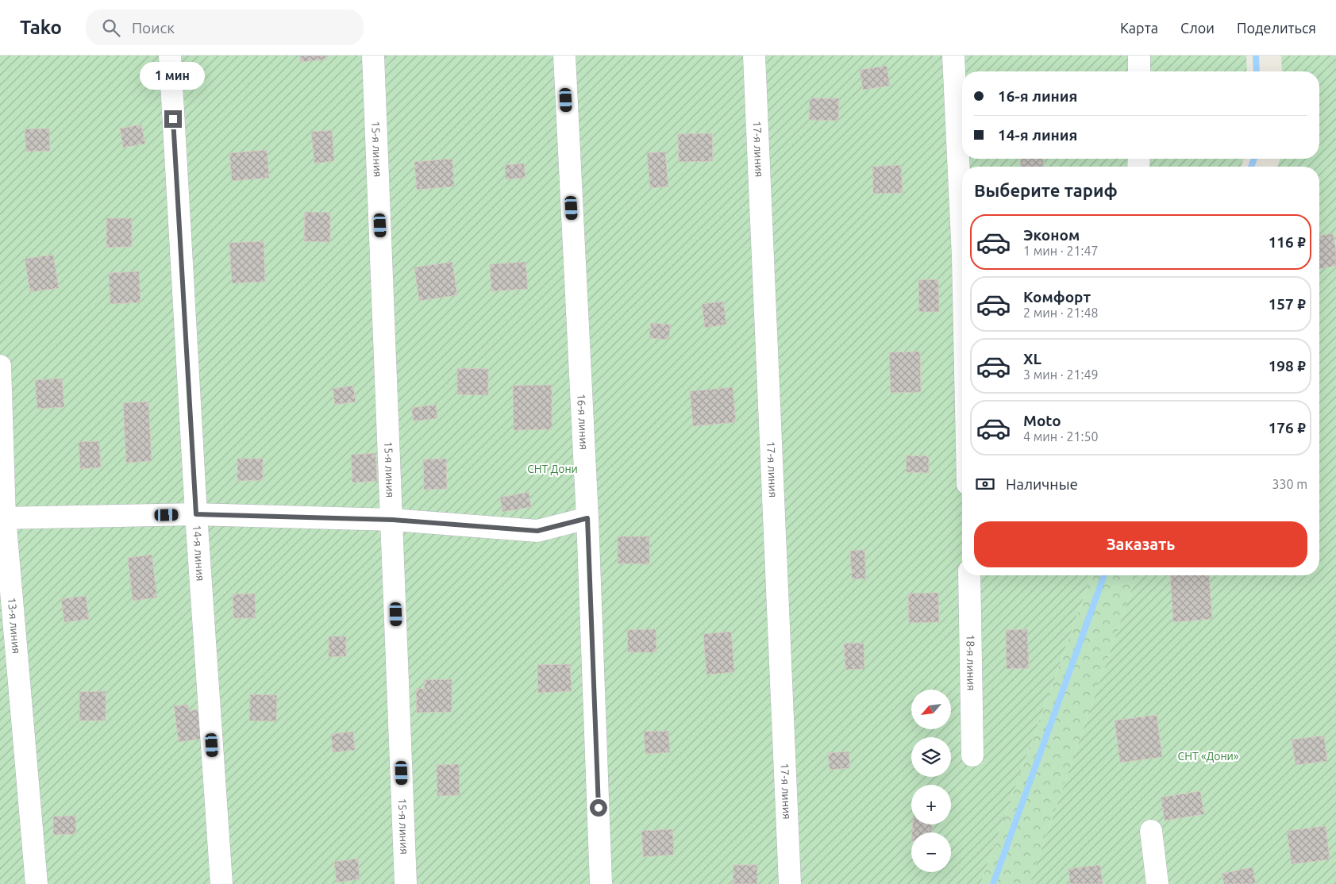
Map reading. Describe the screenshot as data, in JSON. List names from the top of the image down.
{
  "streets": {
    "lane": [
      "15-я линия",
      "17-я линия",
      "16-я линия",
      "14-я линия",
      "13-я линия",
      "18-я линия"
    ]
  },
  "parks": ["СНТ Дони", "СНТ «Дони»"],
  "north": "bottom left",
  "page": {
    "header": "Tako",
    "search": "Поиск",
    "nav": ["Карта", "Слои", "Поделиться"],
    "bubble": "1 мин",
    "banner": ["16-я линия", "14-я линия"],
    "heading": "Выберите тариф",
    "list": [
      {
        "name": "Эконом",
        "note": "1 мин · 21:47",
        "value": "116 ₽"
      },
      {
        "name": "Комфорт",
        "note": "2 мин · 21:48",
        "value": "157 ₽"
      },
      {
        "name": "XL",
        "note": "3 мин · 21:49",
        "value": "198 ₽"
      },
      {
        "name": "Moto",
        "note": "4 мин · 21:50",
        "value": "176 ₽"
      }
    ],
    "pay": ["Наличные", "330 m"],
    "buttons": "Заказать",
    "map_buttons": ["+", "−"]
  }
}
